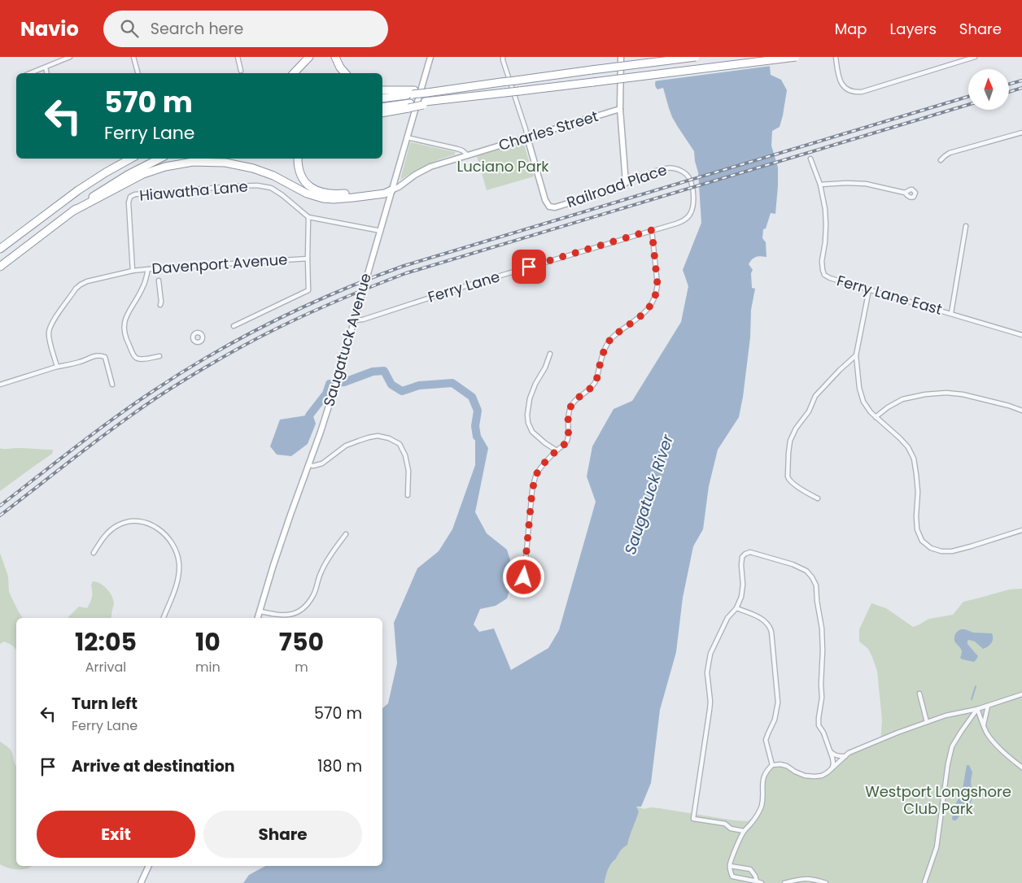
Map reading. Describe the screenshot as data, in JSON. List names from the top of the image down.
{
  "streets": {
    "main road": ["Charles Street", "Railroad Place", "Saugatuck Avenue"],
    "street": [
      "Hiawatha Lane",
      "Davenport Avenue",
      "Ferry Lane",
      "Ferry Lane East"
    ]
  },
  "crossings": [
    ["Charles Street", "Railroad Place"],
    ["Charles Street", "Saugatuck Avenue"],
    ["Railroad Place", "Ferry Lane"],
    ["Hiawatha Lane", "Davenport Avenue"],
    ["Ferry Lane", "Saugatuck Avenue"]
  ],
  "water": ["Saugatuck River"],
  "parks": ["Luciano Park", "Westport Longshore Club Park"],
  "north": "top",
  "page": {
    "header": "Navio",
    "search": "Search here",
    "nav": ["Map", "Layers", "Share"],
    "turn": ["570 m", "Ferry Lane"],
    "eta": [
      "12:05",
      "Arrival",
      "10",
      "min",
      "750",
      "m"
    ],
    "list": [
      {
        "name": "Turn left",
        "note": "Ferry Lane",
        "value": "570 m"
      },
      {
        "name": "Arrive at destination",
        "value": "180 m"
      }
    ],
    "buttons": ["Exit", "Share"]
  }
}
